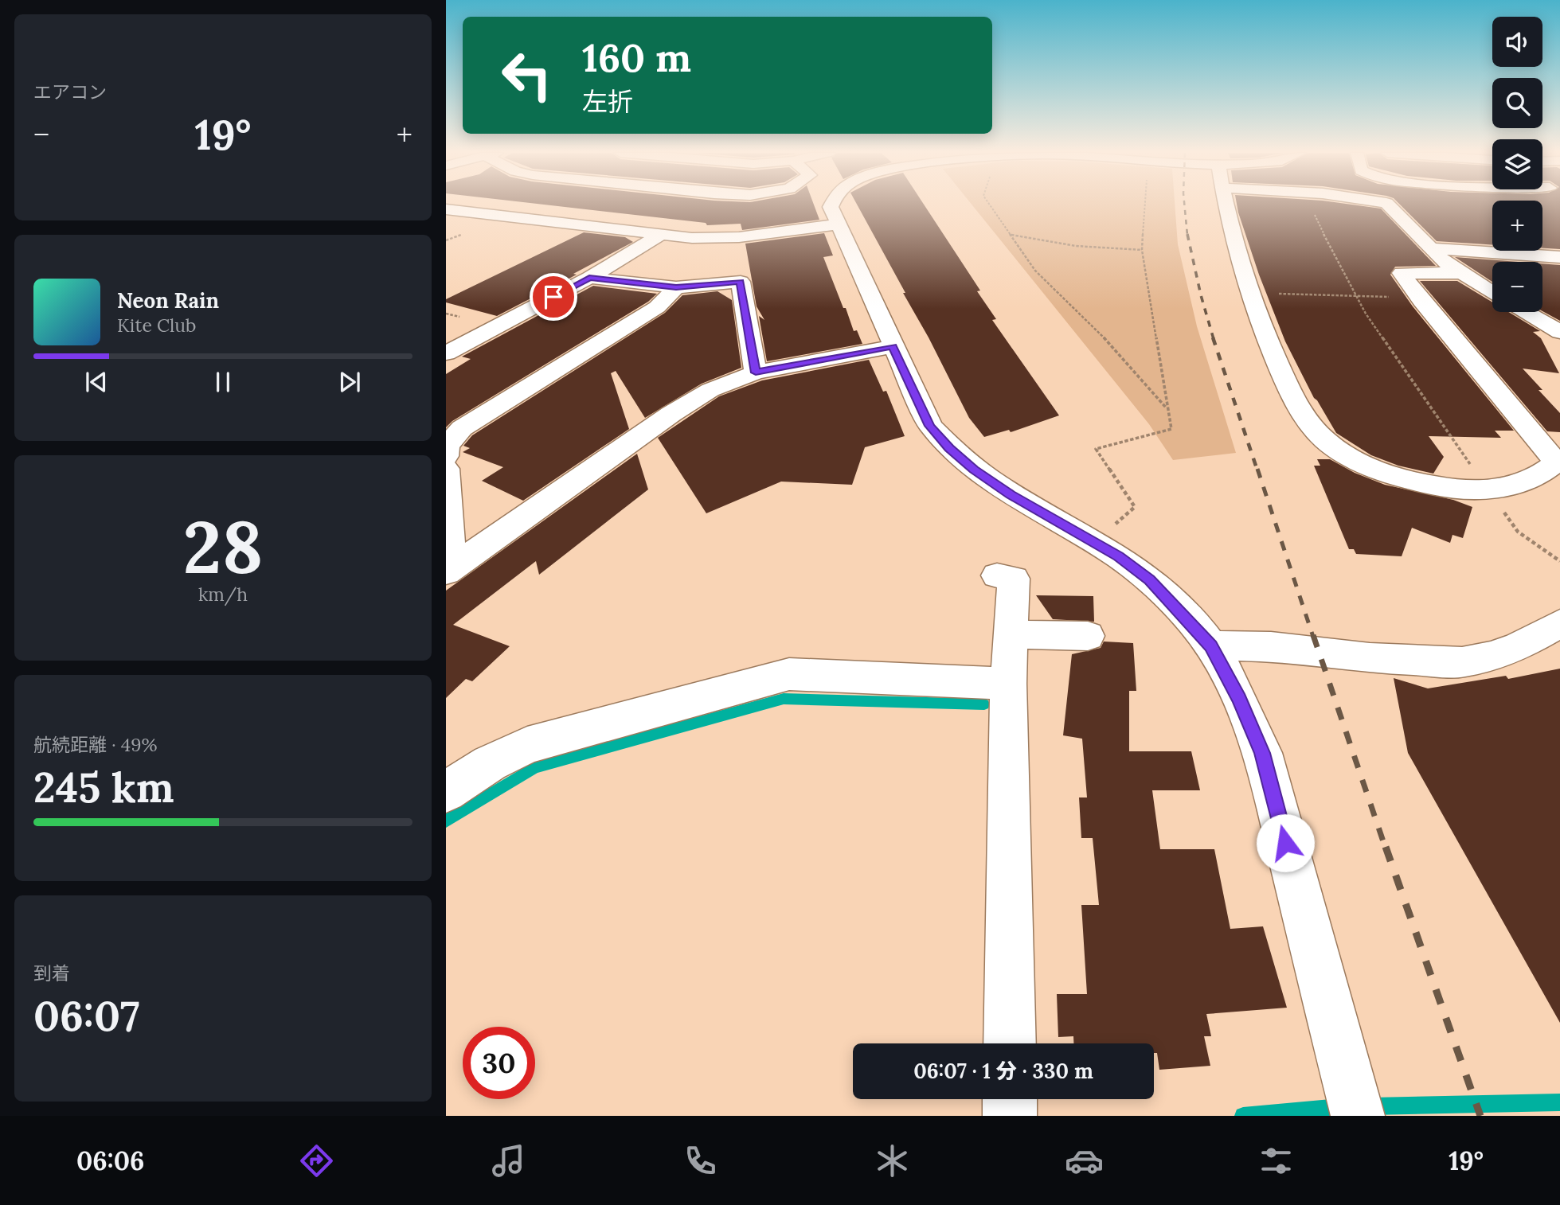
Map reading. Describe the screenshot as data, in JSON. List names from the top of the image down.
{
  "page": {
    "tile": [
      "エアコン",
      ["28", "km/h"],
      ["航続距離 · 49%", "245 km"],
      ["到着", "06:07"]
    ],
    "map_buttons": ["+", "−"],
    "turn": ["160 m", "左折"],
    "heat": ["−", "19°", "+"],
    "song": ["Neon Rain", "Kite Club"],
    "limit": "30",
    "trip": "06:07 · 1 分 · 330 m",
    "tabs": ["06:06", "19°"]
  }
}
